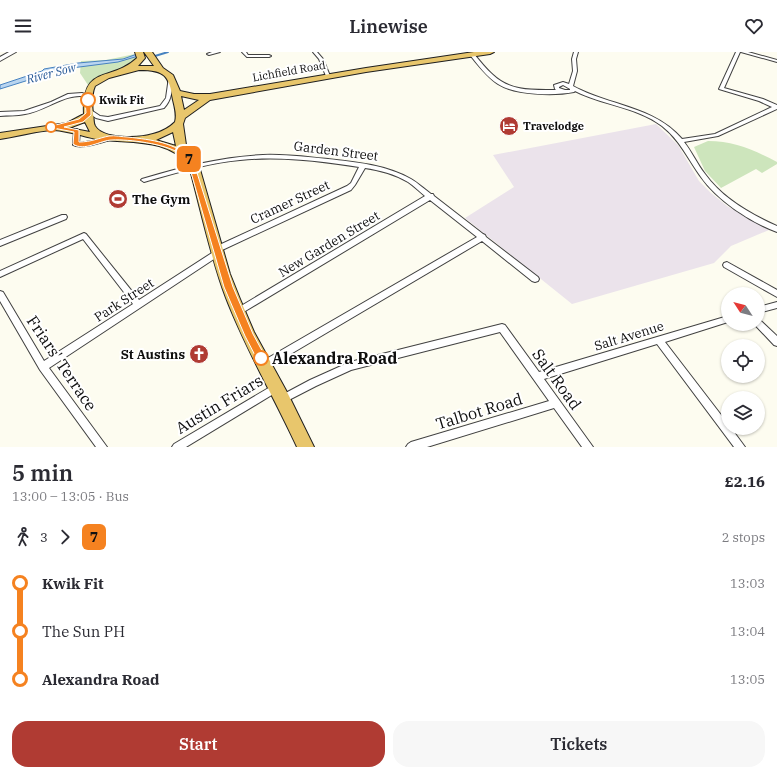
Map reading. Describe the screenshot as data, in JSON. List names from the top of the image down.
{
  "streets": {
    "highway": ["Lichfield Road"],
    "street": [
      "Garden Street",
      "Cramer Street",
      "New Garden Street",
      "Park Street",
      "Salt Avenue",
      "Friars' Terrace",
      "Salt Road",
      "Austin Friars",
      "Talbot Road"
    ]
  },
  "crossings": [
    ["Garden Street", "Cramer Street"],
    ["Garden Street", "New Garden Street"],
    ["Cramer Street", "Park Street"],
    ["Park Street", "Friars' Terrace"],
    ["Salt Avenue", "Salt Road"],
    ["Salt Road", "Austin Friars"],
    ["Salt Road", "Talbot Road"]
  ],
  "water": ["River Sow"],
  "places": {
    "other": ["Kwik Fit", "Alexandra Road"],
    "hotel": ["Travelodge"],
    "sports": ["The Gym"],
    "church": ["St Austins"]
  },
  "lines": ["bus line 7"],
  "north": "top left",
  "page": {
    "header": "Linewise",
    "on_map": "7",
    "heading": ["5 min", "13:00 – 13:05 · Bus", "£2.16"],
    "legs": ["3", "7", "2 stops"],
    "list": [
      {
        "name": "Kwik Fit",
        "value": "13:03"
      },
      {
        "name": "The Sun PH",
        "value": "13:04"
      },
      {
        "name": "Alexandra Road",
        "value": "13:05"
      }
    ],
    "buttons": ["Start", "Tickets"]
  }
}
